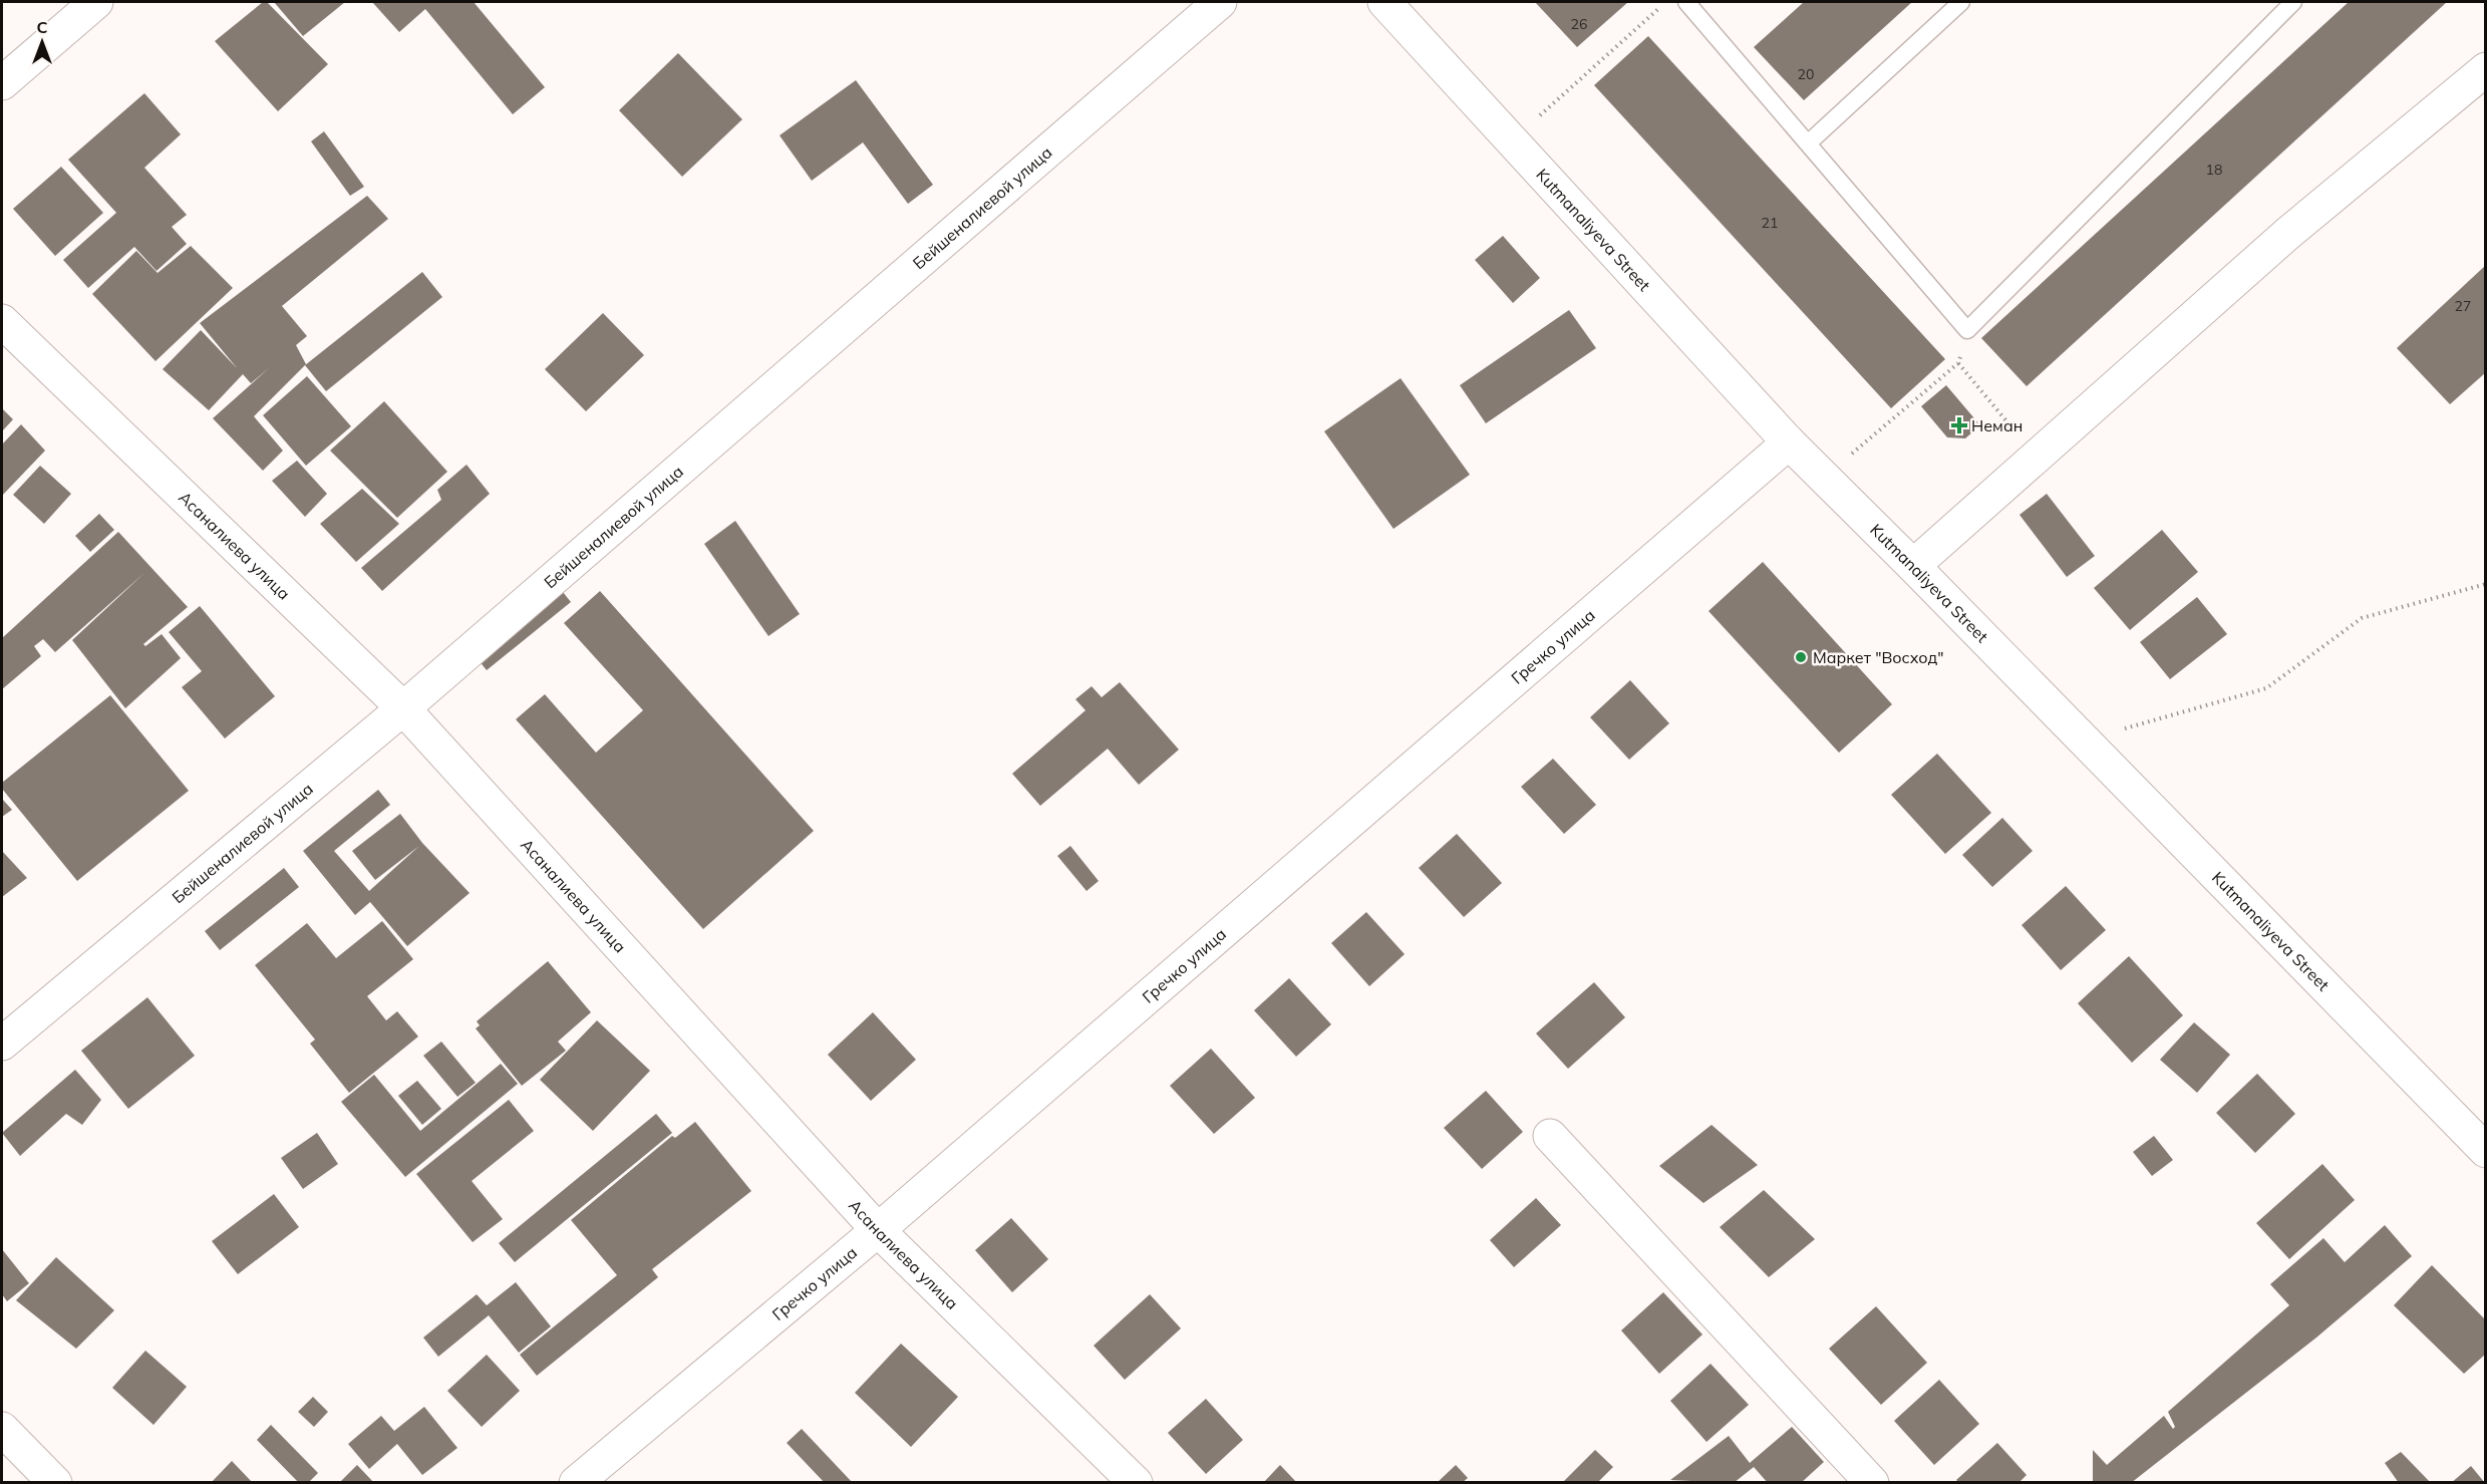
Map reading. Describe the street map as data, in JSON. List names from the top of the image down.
{
  "streets": {
    "street": [
      "Бейшеналиевой улица",
      "Kutmanaliyeva Street",
      "Асаналиева улица",
      "Гречко улица"
    ]
  },
  "crossings": [
    ["Бейшеналиевой улица", "Асаналиева улица"],
    ["Kutmanaliyeva Street", "Гречко улица"],
    ["Асаналиева улица", "Гречко улица"]
  ],
  "places": {
    "health": ["Неман"],
    "other": ["Маркет \"Восход\""]
  },
  "house_numbers": [
    "26",
    "20",
    "18",
    "21",
    "27"
  ],
  "north": "top"
}
